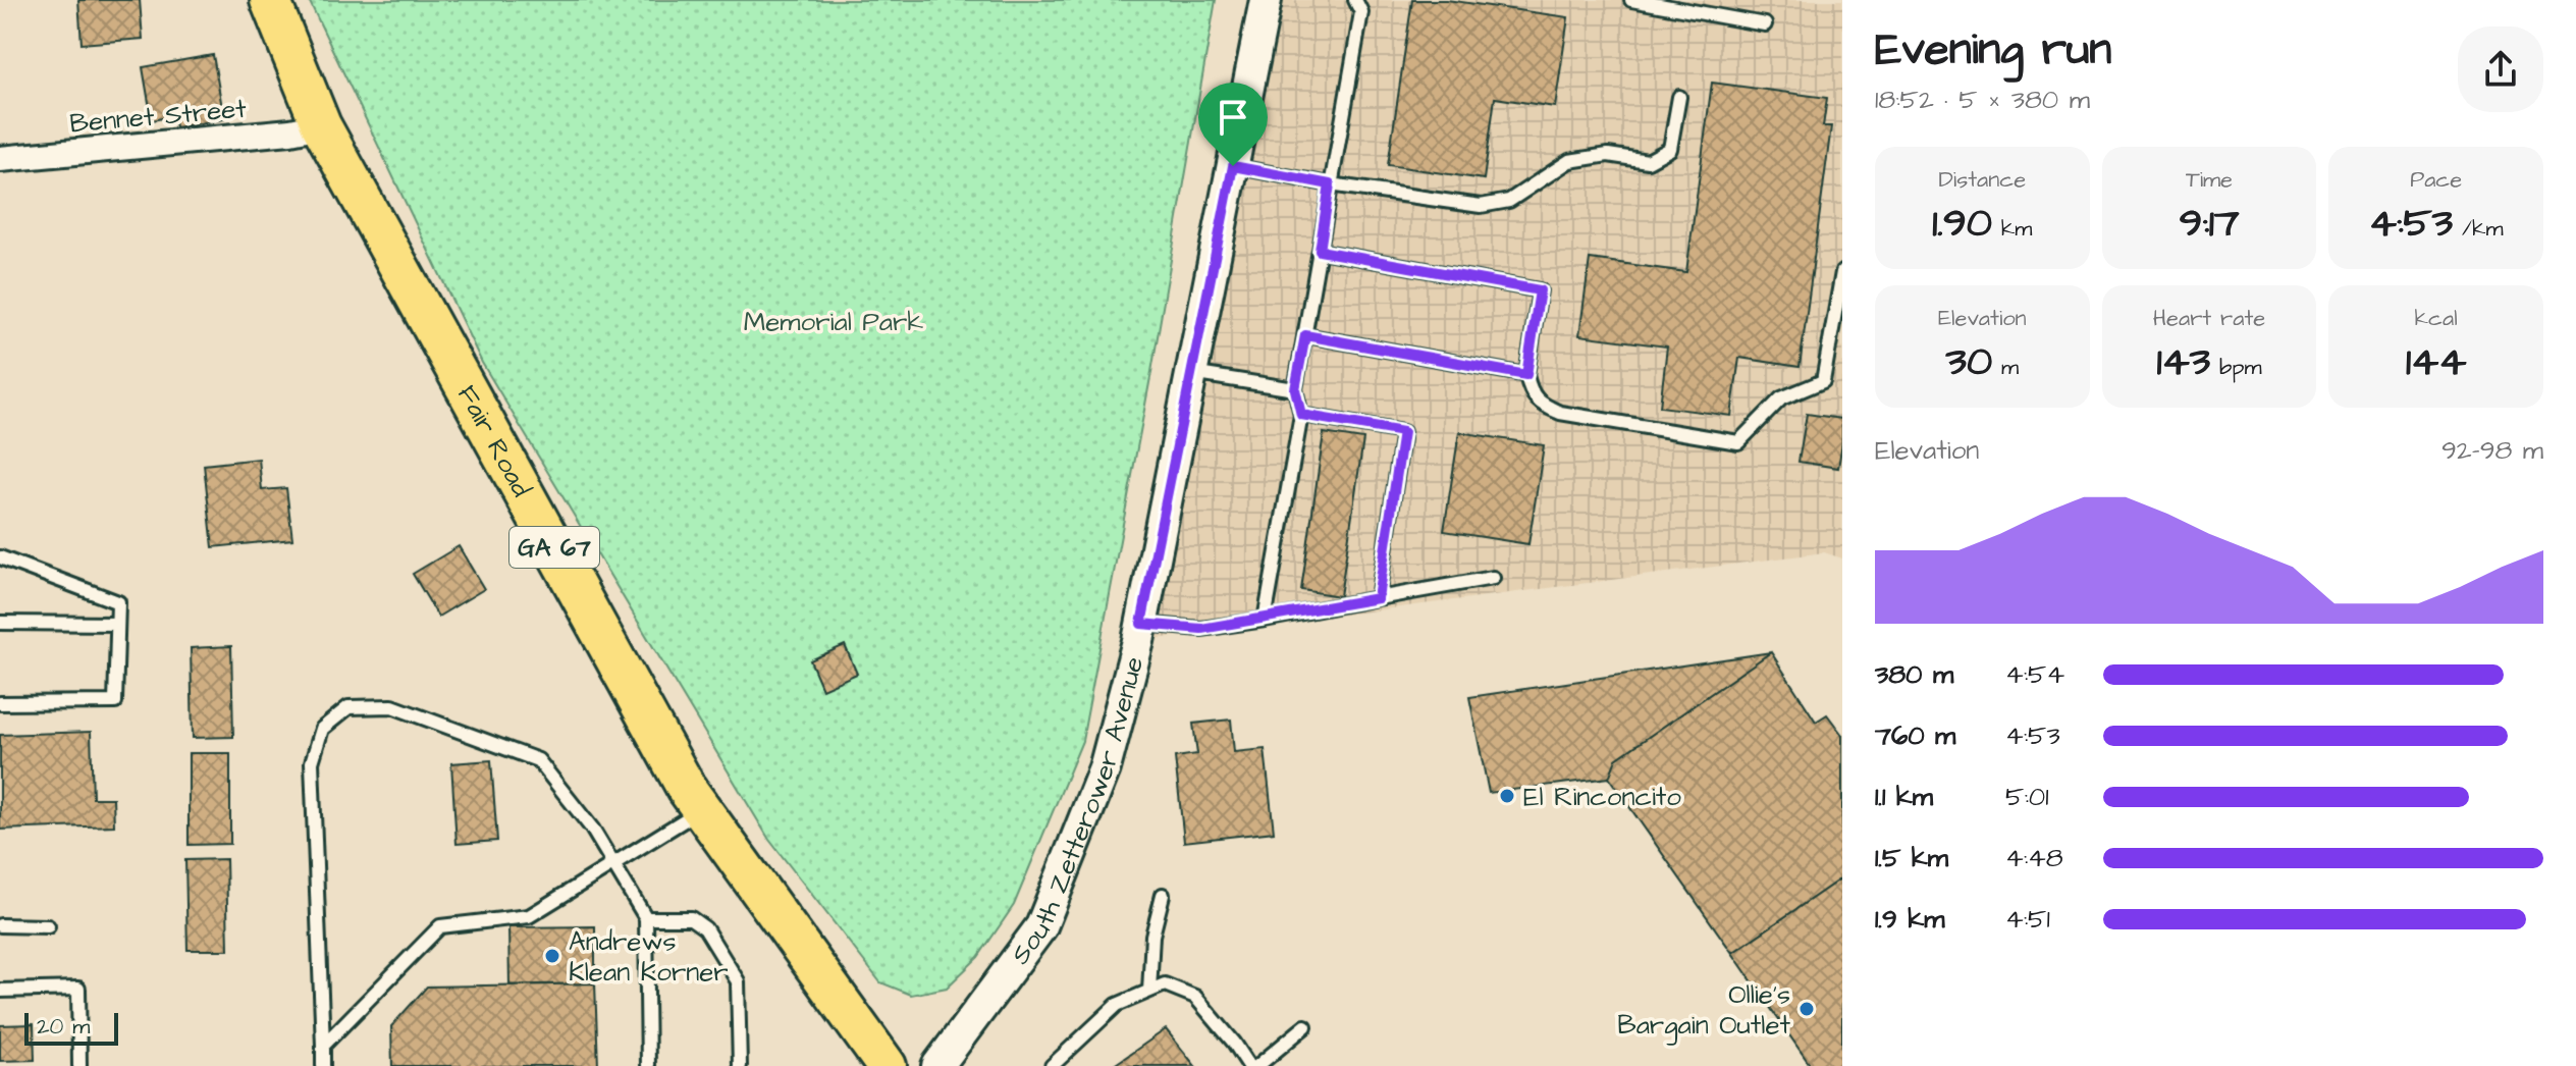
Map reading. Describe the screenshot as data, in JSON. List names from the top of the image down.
{
  "streets": {
    "main road": ["Fair Road", "GA 67"],
    "street": ["Bennet Street", "South Zetterower Avenue"]
  },
  "crossings": [
    ["Bennet Street", "Fair Road"]
  ],
  "parks": ["Memorial Park"],
  "places": ["El Rinconcito", "Andrews Klean Korner", "Ollie's Bargain Outlet"],
  "scale_bar": "20 m",
  "page": {
    "heading": ["Evening run", "18:52 · 5 × 380 m"],
    "stats": [
      ["Distance", "1.90 km"],
      ["Time", "9:17"],
      ["Pace", "4:53 /km"],
      ["Elevation", "30 m"],
      ["Heart rate", "143 bpm"],
      ["kcal", "144"]
    ],
    "chart": ["Elevation", "92–98 m"],
    "list": [
      {
        "name": "380 m",
        "note": "4:54"
      },
      {
        "name": "760 m",
        "note": "4:53"
      },
      {
        "name": "1.1 km",
        "note": "5:01"
      },
      {
        "name": "1.5 km",
        "note": "4:48"
      },
      {
        "name": "1.9 km",
        "note": "4:51"
      }
    ],
    "scale": "20 m"
  }
}
